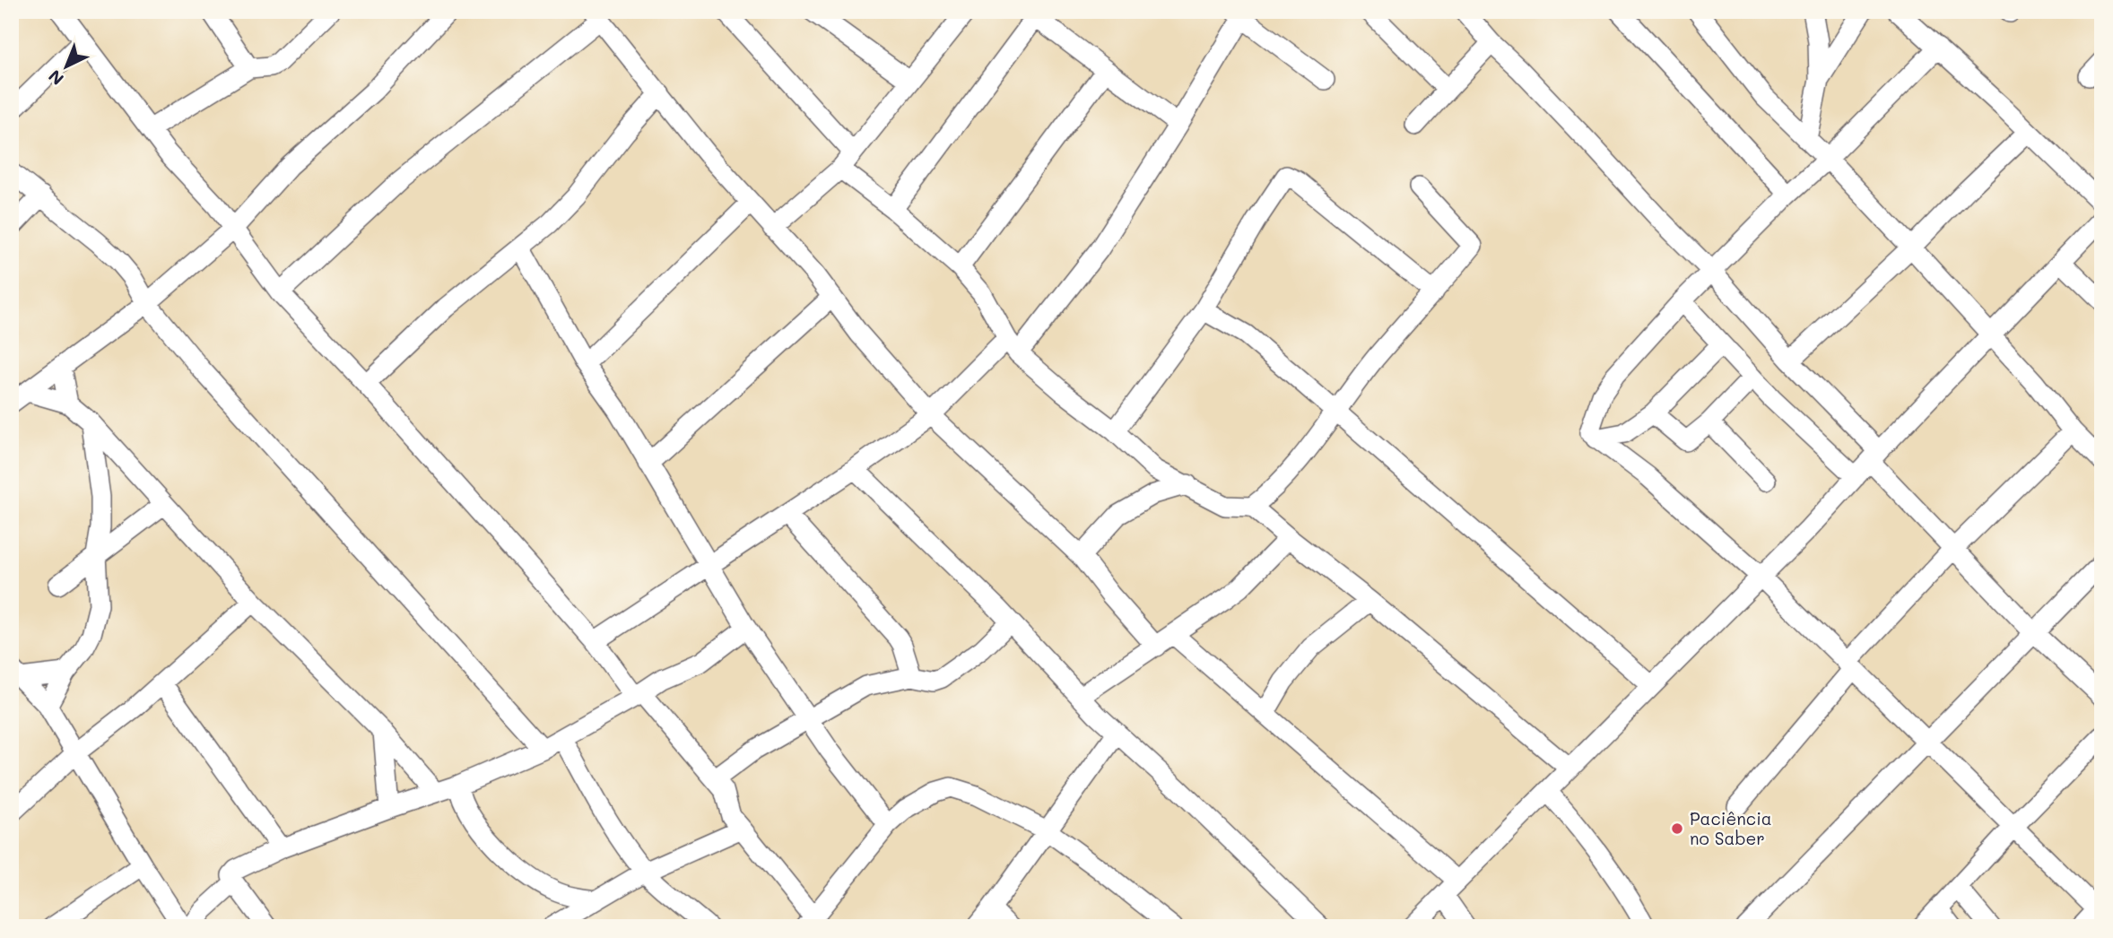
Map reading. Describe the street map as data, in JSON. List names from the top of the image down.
{
  "places": ["Paciência no Saber"],
  "north": "bottom left"
}
